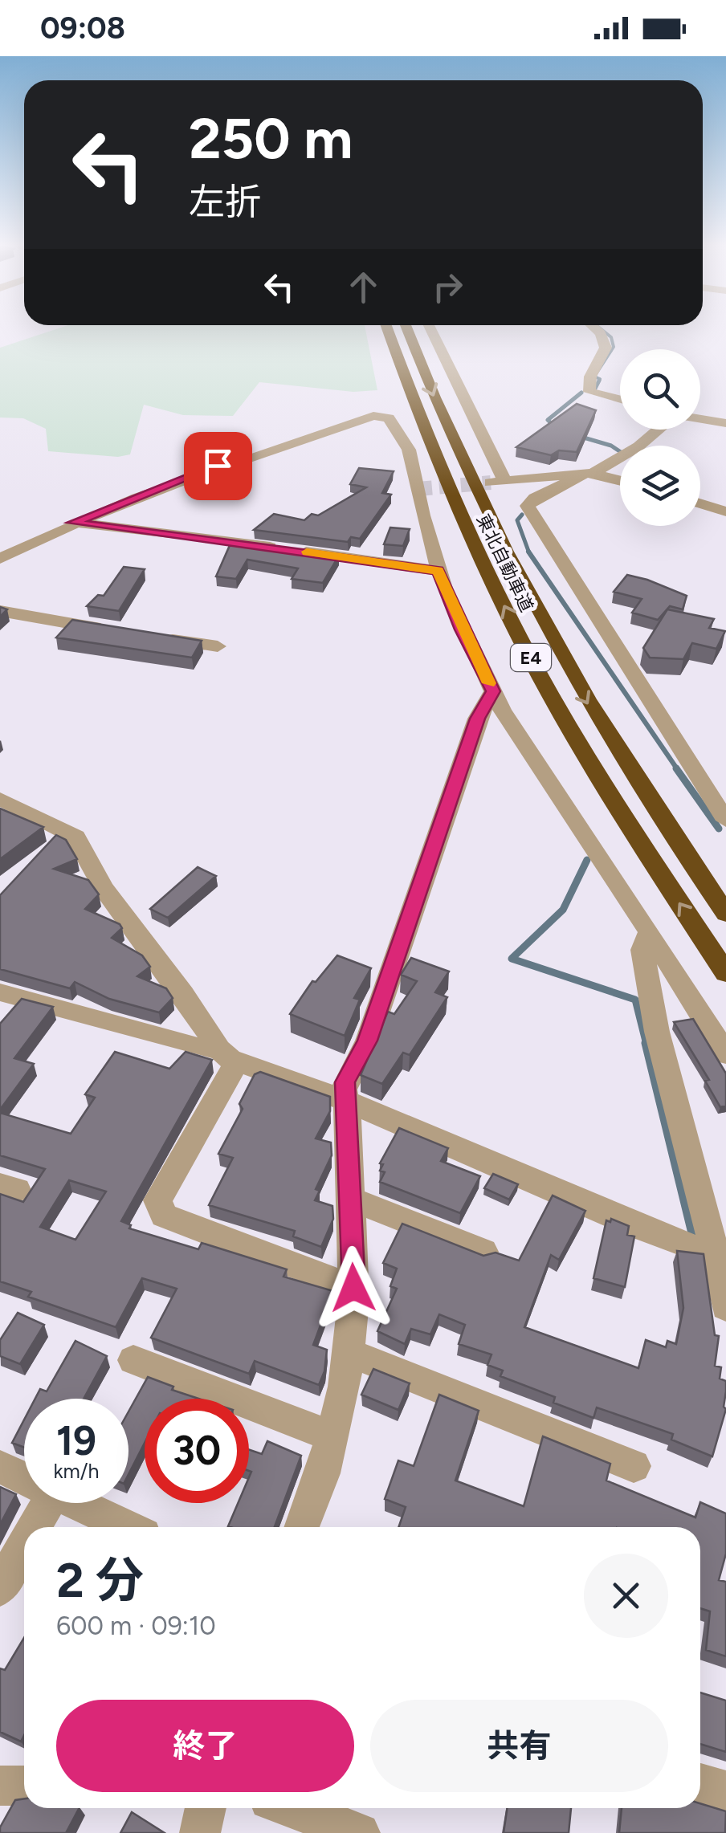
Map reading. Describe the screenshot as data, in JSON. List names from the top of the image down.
{
  "streets": {
    "highway": ["東北自動車道", "E4"]
  },
  "page": {
    "status": "09:08",
    "turn": ["250 m", "左折"],
    "speed": "19 km/h",
    "limit": "30",
    "heading": ["2 分", "600 m · 09:10"],
    "buttons": ["終了", "共有"]
  }
}
